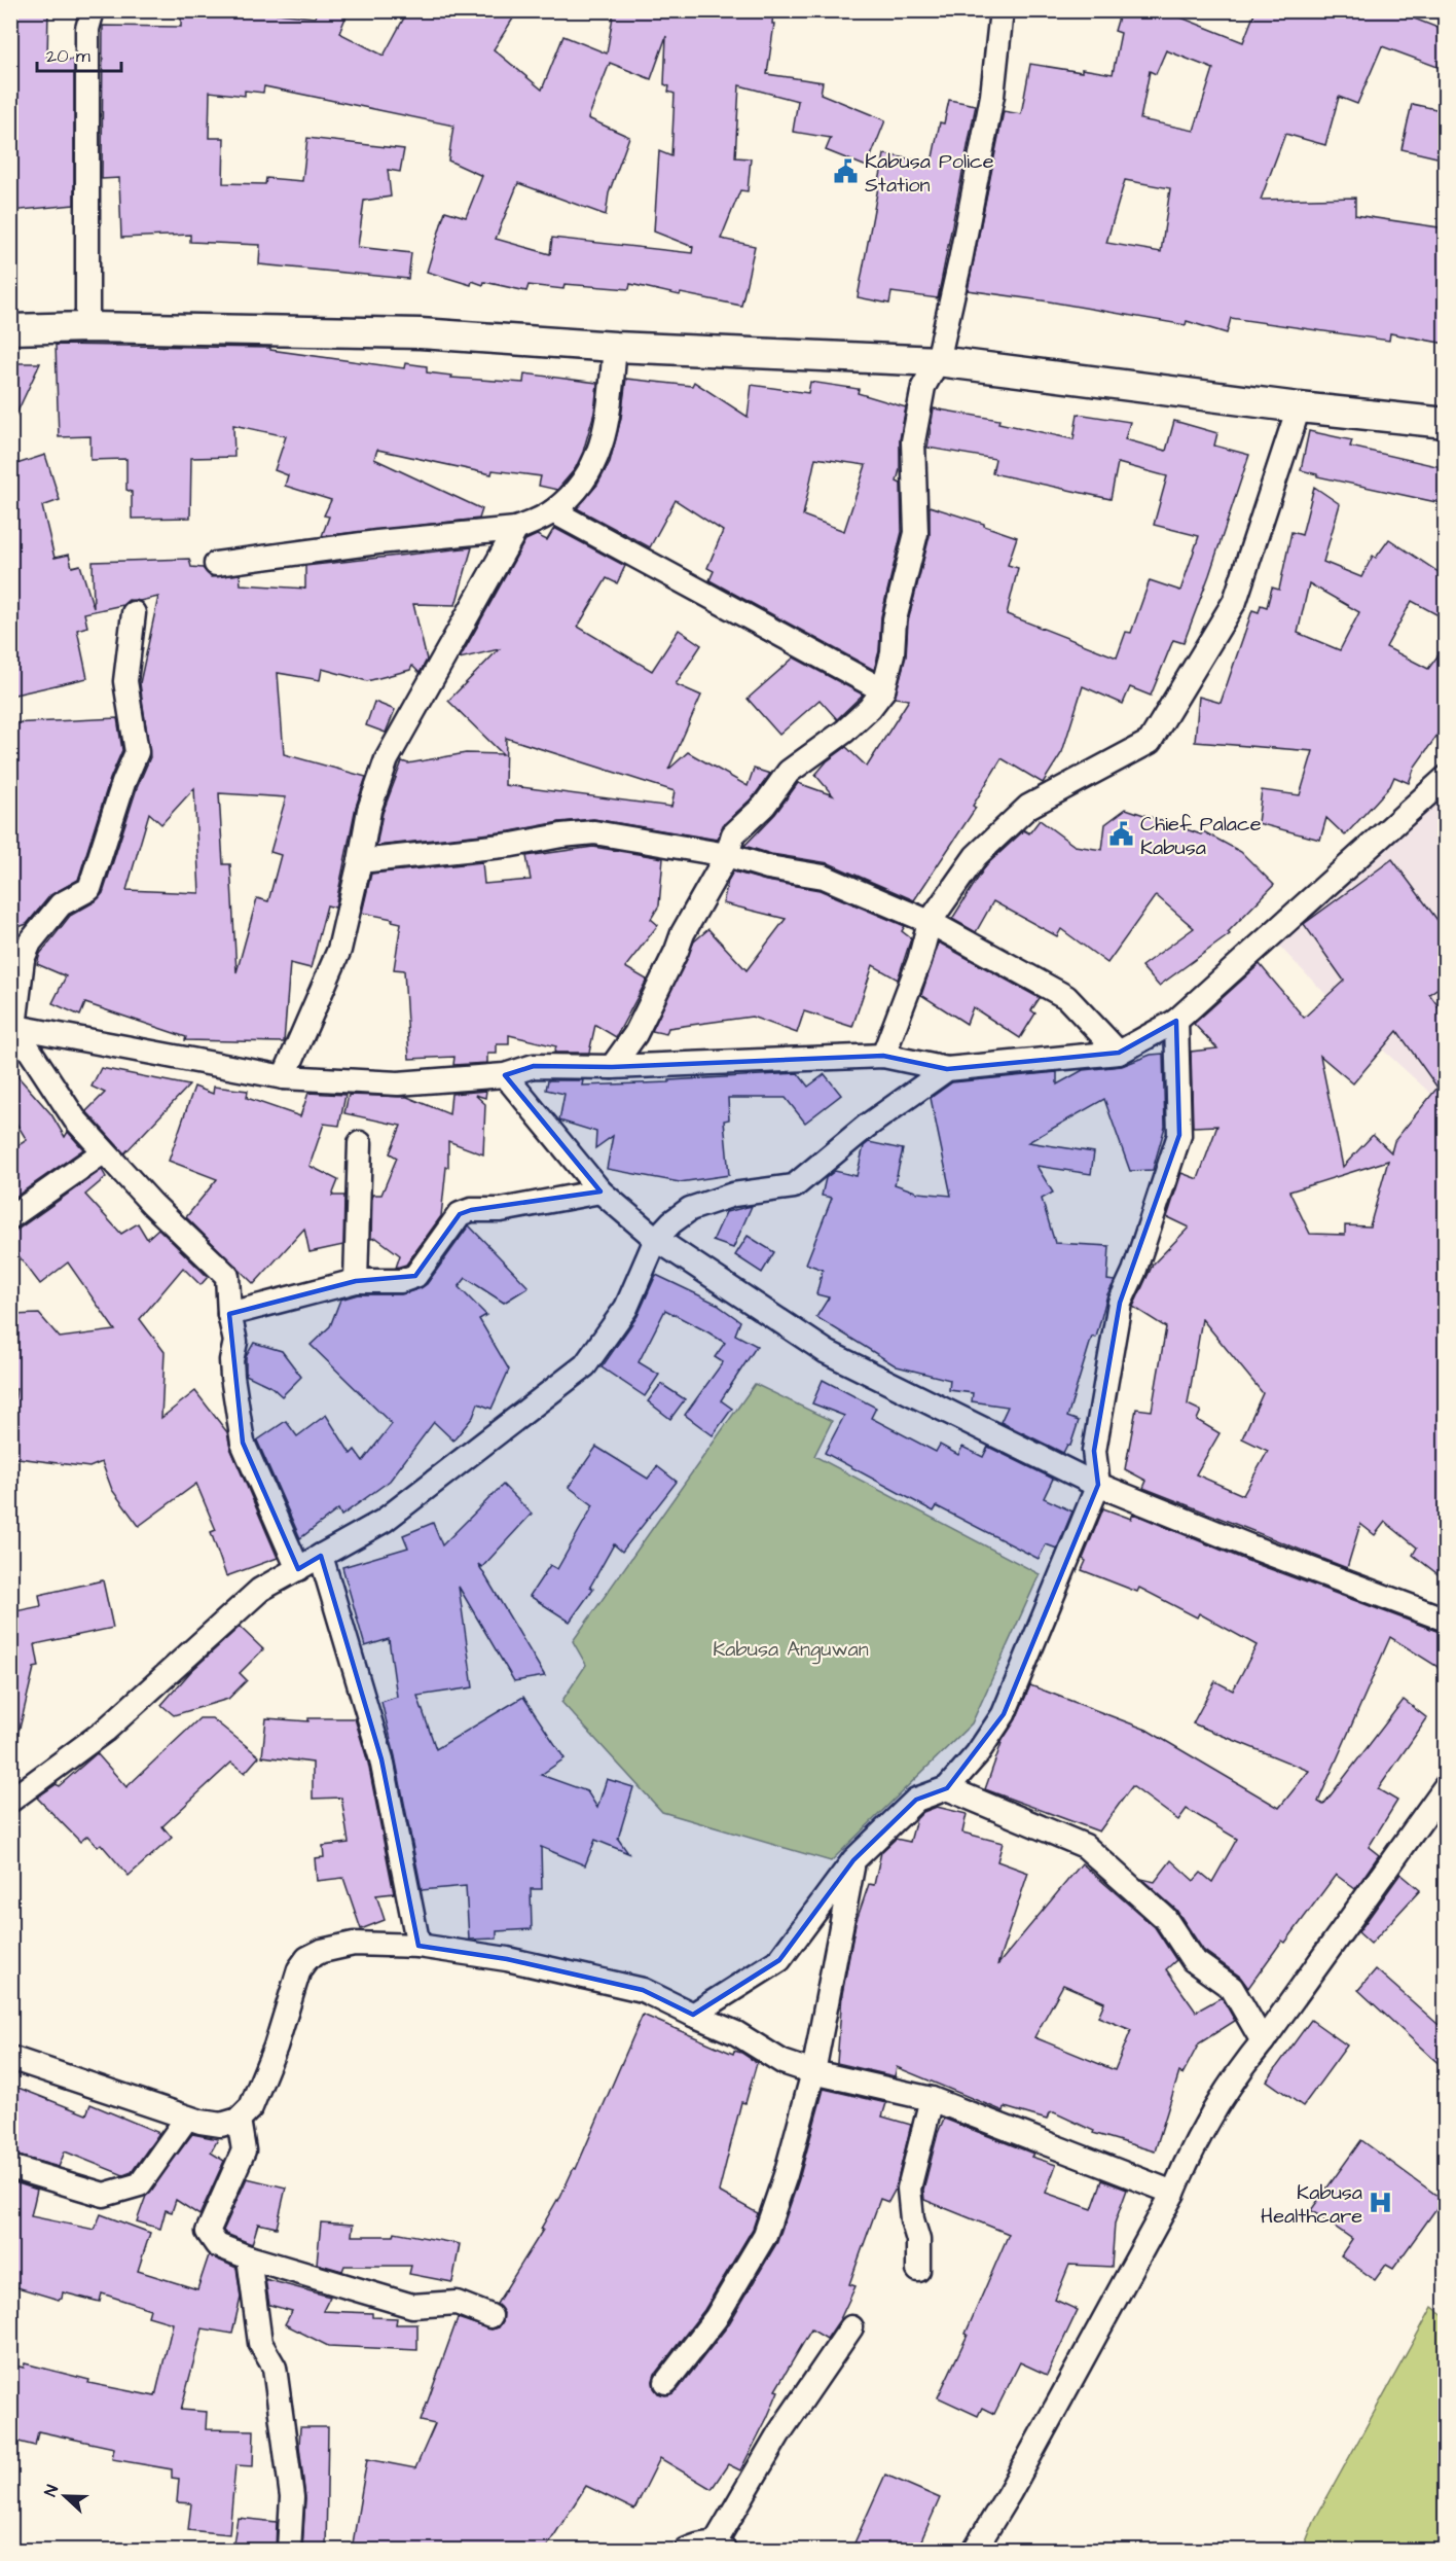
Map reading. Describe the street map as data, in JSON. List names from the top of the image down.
{
  "parks": ["Kabusa Anguwan"],
  "places": {
    "public building": ["Kabusa Police Station", "Chief Palace Kabusa"],
    "hospital": ["Kabusa Healthcare"]
  },
  "scale_bar": "20 m",
  "north": "left"
}
